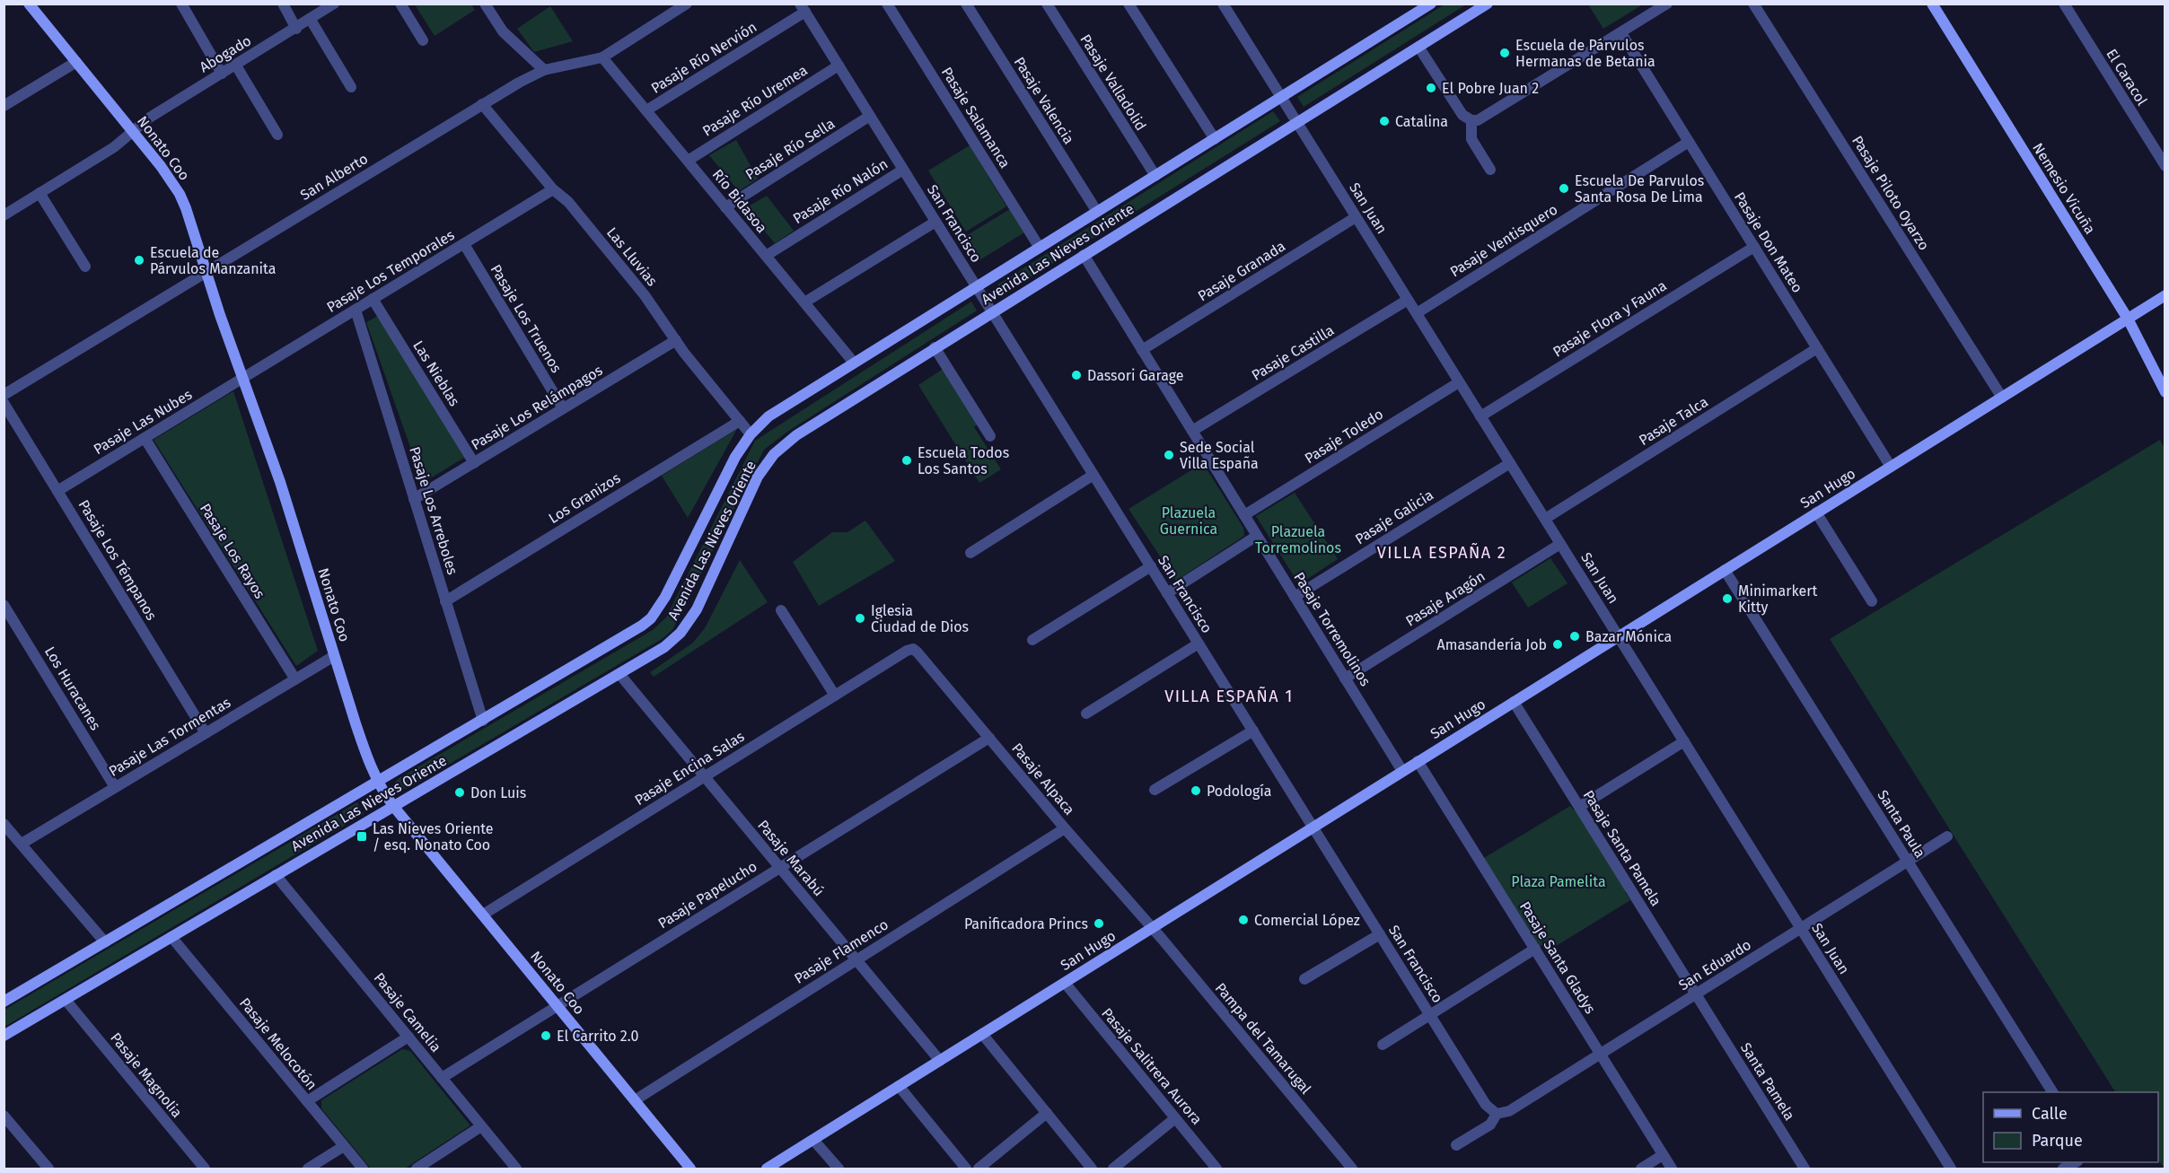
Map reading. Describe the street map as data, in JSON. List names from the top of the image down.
{
  "streets": {
    "street": [
      "Abogado",
      "Pasaje Río Nervión",
      "El Caracol",
      "Pasaje Valladolid",
      "Pasaje Río Uremea",
      "Pasaje Valencia",
      "Pasaje Salamanca",
      "Nonato Coo",
      "Pasaje Río Sella",
      "San Alberto",
      "Nemesio Vicuña",
      "Pasaje Río Nalón",
      "Pasaje Piloto Oyarzo",
      "Río Bidasoa",
      "San Juan",
      "San Francisco",
      "Pasaje Ventisquero",
      "Pasaje Don Mateo",
      "Avenida Las Nieves Oriente",
      "Las Lluvias",
      "Pasaje Los Temporales",
      "Pasaje Granada",
      "Pasaje Los Truenos",
      "Pasaje Flora y Fauna",
      "Pasaje Castilla",
      "Las Nieblas",
      "Pasaje Los Relámpagos",
      "Pasaje Talca",
      "Pasaje Las Nubes",
      "Pasaje Toledo",
      "San Hugo",
      "Los Granizos",
      "Pasaje Los Arreboles",
      "Pasaje Galicia",
      "Pasaje Los Rayos",
      "Pasaje Los Témpanos",
      "Pasaje Aragón",
      "Pasaje Torremolinos",
      "Los Huracanes",
      "Pasaje Las Tormentas",
      "Pasaje Encina Salas",
      "Pasaje Alpaca",
      "Santa Paula",
      "Pasaje Santa Pamela",
      "Pasaje Marabú",
      "Pasaje Papelucho",
      "Pasaje Flamenco",
      "Pasaje Santa Gladys",
      "San Eduardo",
      "Pasaje Camelia",
      "Pampa del Tamarugal",
      "Pasaje Melocotón",
      "Pasaje Salitrera Aurora",
      "Pasaje Magnolia",
      "Santa Pamela"
    ]
  },
  "crossings": [
    ["Abogado", "Nonato Coo"],
    ["Pasaje Río Nervión", "Río Bidasoa"],
    ["Pasaje Río Nervión", "San Francisco"],
    ["Pasaje Valladolid", "Avenida Las Nieves Oriente"],
    ["Pasaje Río Uremea", "Río Bidasoa"],
    ["Pasaje Río Uremea", "San Francisco"],
    ["Pasaje Valencia", "Avenida Las Nieves Oriente"],
    ["Pasaje Salamanca", "Avenida Las Nieves Oriente"],
    ["Nonato Coo", "San Alberto"],
    ["Nonato Coo", "Avenida Las Nieves Oriente"],
    ["Nonato Coo", "Pasaje Los Temporales"],
    ["Nonato Coo", "Pasaje Las Nubes"],
    ["Nonato Coo", "Pasaje Las Tormentas"],
    ["Nonato Coo", "Pasaje Encina Salas"],
    ["Nonato Coo", "Pasaje Papelucho"],
    ["Nonato Coo", "Pasaje Flamenco"],
    ["Pasaje Río Sella", "Río Bidasoa"],
    ["Pasaje Río Sella", "San Francisco"],
    ["San Alberto", "Río Bidasoa"],
    ["San Alberto", "Las Lluvias"],
    ["Nemesio Vicuña", "San Hugo"],
    ["Pasaje Río Nalón", "Río Bidasoa"],
    ["Pasaje Río Nalón", "San Francisco"],
    ["Pasaje Piloto Oyarzo", "San Hugo"],
    ["Río Bidasoa", "Avenida Las Nieves Oriente"],
    ["San Juan", "Pasaje Ventisquero"],
    ["San Juan", "Avenida Las Nieves Oriente"],
    ["San Juan", "Pasaje Granada"],
    ["San Juan", "Pasaje Flora y Fauna"],
    ["San Juan", "Pasaje Castilla"],
    ["San Juan", "Pasaje Talca"],
    ["San Juan", "Pasaje Toledo"],
    ["San Juan", "San Hugo"],
    ["San Juan", "Pasaje Galicia"],
    ["San Juan", "Pasaje Aragón"],
    ["San Juan", "San Eduardo"],
    ["San Francisco", "Avenida Las Nieves Oriente"],
    ["San Francisco", "San Hugo"],
    ["San Francisco", "San Eduardo"],
    ["Pasaje Ventisquero", "Pasaje Don Mateo"],
    ["Pasaje Don Mateo", "Pasaje Flora y Fauna"],
    ["Pasaje Don Mateo", "Pasaje Talca"],
    ["Pasaje Don Mateo", "San Hugo"],
    ["Avenida Las Nieves Oriente", "Las Lluvias"],
    ["Avenida Las Nieves Oriente", "Pasaje Los Arreboles"],
    ["Avenida Las Nieves Oriente", "Pasaje Torremolinos"],
    ["Avenida Las Nieves Oriente", "Pasaje Marabú"],
    ["Avenida Las Nieves Oriente", "Pasaje Camelia"],
    ["Avenida Las Nieves Oriente", "Pasaje Melocotón"],
    ["Avenida Las Nieves Oriente", "Pasaje Magnolia"],
    ["Las Lluvias", "Pasaje Los Temporales"],
    ["Las Lluvias", "Pasaje Los Relámpagos"],
    ["Las Lluvias", "Los Granizos"],
    ["Pasaje Los Temporales", "Pasaje Los Truenos"],
    ["Pasaje Los Temporales", "Las Nieblas"],
    ["Pasaje Los Temporales", "Pasaje Las Nubes"],
    ["Pasaje Los Temporales", "Pasaje Los Arreboles"],
    ["Pasaje Granada", "Pasaje Torremolinos"],
    ["Pasaje Los Truenos", "Pasaje Los Relámpagos"],
    ["Pasaje Castilla", "Pasaje Torremolinos"],
    ["Las Nieblas", "Pasaje Los Relámpagos"],
    ["Pasaje Los Relámpagos", "Pasaje Los Arreboles"],
    ["Pasaje Las Nubes", "Pasaje Los Rayos"],
    ["Pasaje Las Nubes", "Pasaje Los Témpanos"],
    ["Pasaje Toledo", "Pasaje Torremolinos"],
    ["San Hugo", "Pasaje Torremolinos"],
    ["San Hugo", "Pasaje Alpaca"],
    ["San Hugo", "Santa Paula"],
    ["San Hugo", "Pasaje Santa Pamela"],
    ["San Hugo", "Pasaje Marabú"],
    ["San Hugo", "Pasaje Santa Gladys"],
    ["San Hugo", "Pampa del Tamarugal"],
    ["San Hugo", "Pasaje Salitrera Aurora"],
    ["Los Granizos", "Pasaje Los Arreboles"],
    ["Pasaje Galicia", "Pasaje Torremolinos"],
    ["Pasaje Los Rayos", "Pasaje Las Tormentas"],
    ["Pasaje Los Témpanos", "Pasaje Las Tormentas"],
    ["Pasaje Aragón", "Pasaje Torremolinos"],
    ["Los Huracanes", "Pasaje Las Tormentas"],
    ["Pasaje Encina Salas", "Pasaje Alpaca"],
    ["Pasaje Encina Salas", "Pasaje Marabú"],
    ["Pasaje Alpaca", "Pasaje Papelucho"],
    ["Pasaje Alpaca", "Pasaje Flamenco"],
    ["Pasaje Alpaca", "Pampa del Tamarugal"],
    ["Santa Paula", "San Eduardo"],
    ["Pasaje Santa Pamela", "San Eduardo"],
    ["Pasaje Santa Pamela", "Santa Pamela"],
    ["Pasaje Marabú", "Pasaje Papelucho"],
    ["Pasaje Marabú", "Pasaje Flamenco"],
    ["Pasaje Papelucho", "Pasaje Camelia"],
    ["Pasaje Santa Gladys", "San Eduardo"]
  ],
  "districts": ["VILLA ESPAÑA 2", "VILLA ESPAÑA 1"],
  "parks": ["Plazuela Guernica", "Plazuela Torremolinos", "Plaza Pamelita"],
  "places": {
    "other": [
      "Escuela de Párvulos Hermanas de Betania",
      "El Pobre Juan 2",
      "Catalina",
      "Escuela De Parvulos Santa Rosa De Lima",
      "Escuela de Párvulos Manzanita",
      "Dassori Garage",
      "Sede Social Villa España",
      "Escuela Todos Los Santos",
      "Minimarkert Kitty",
      "Iglesia Ciudad de Dios",
      "Bazar Mónica",
      "Amasandería Job",
      "Podología",
      "Don Luis",
      "Comercial López",
      "Panificadora Princs",
      "El Carrito 2.0"
    ],
    "transit": ["Las Nieves Oriente / esq. Nonato Coo"]
  },
  "legend": ["Calle", "Parque"]
}
